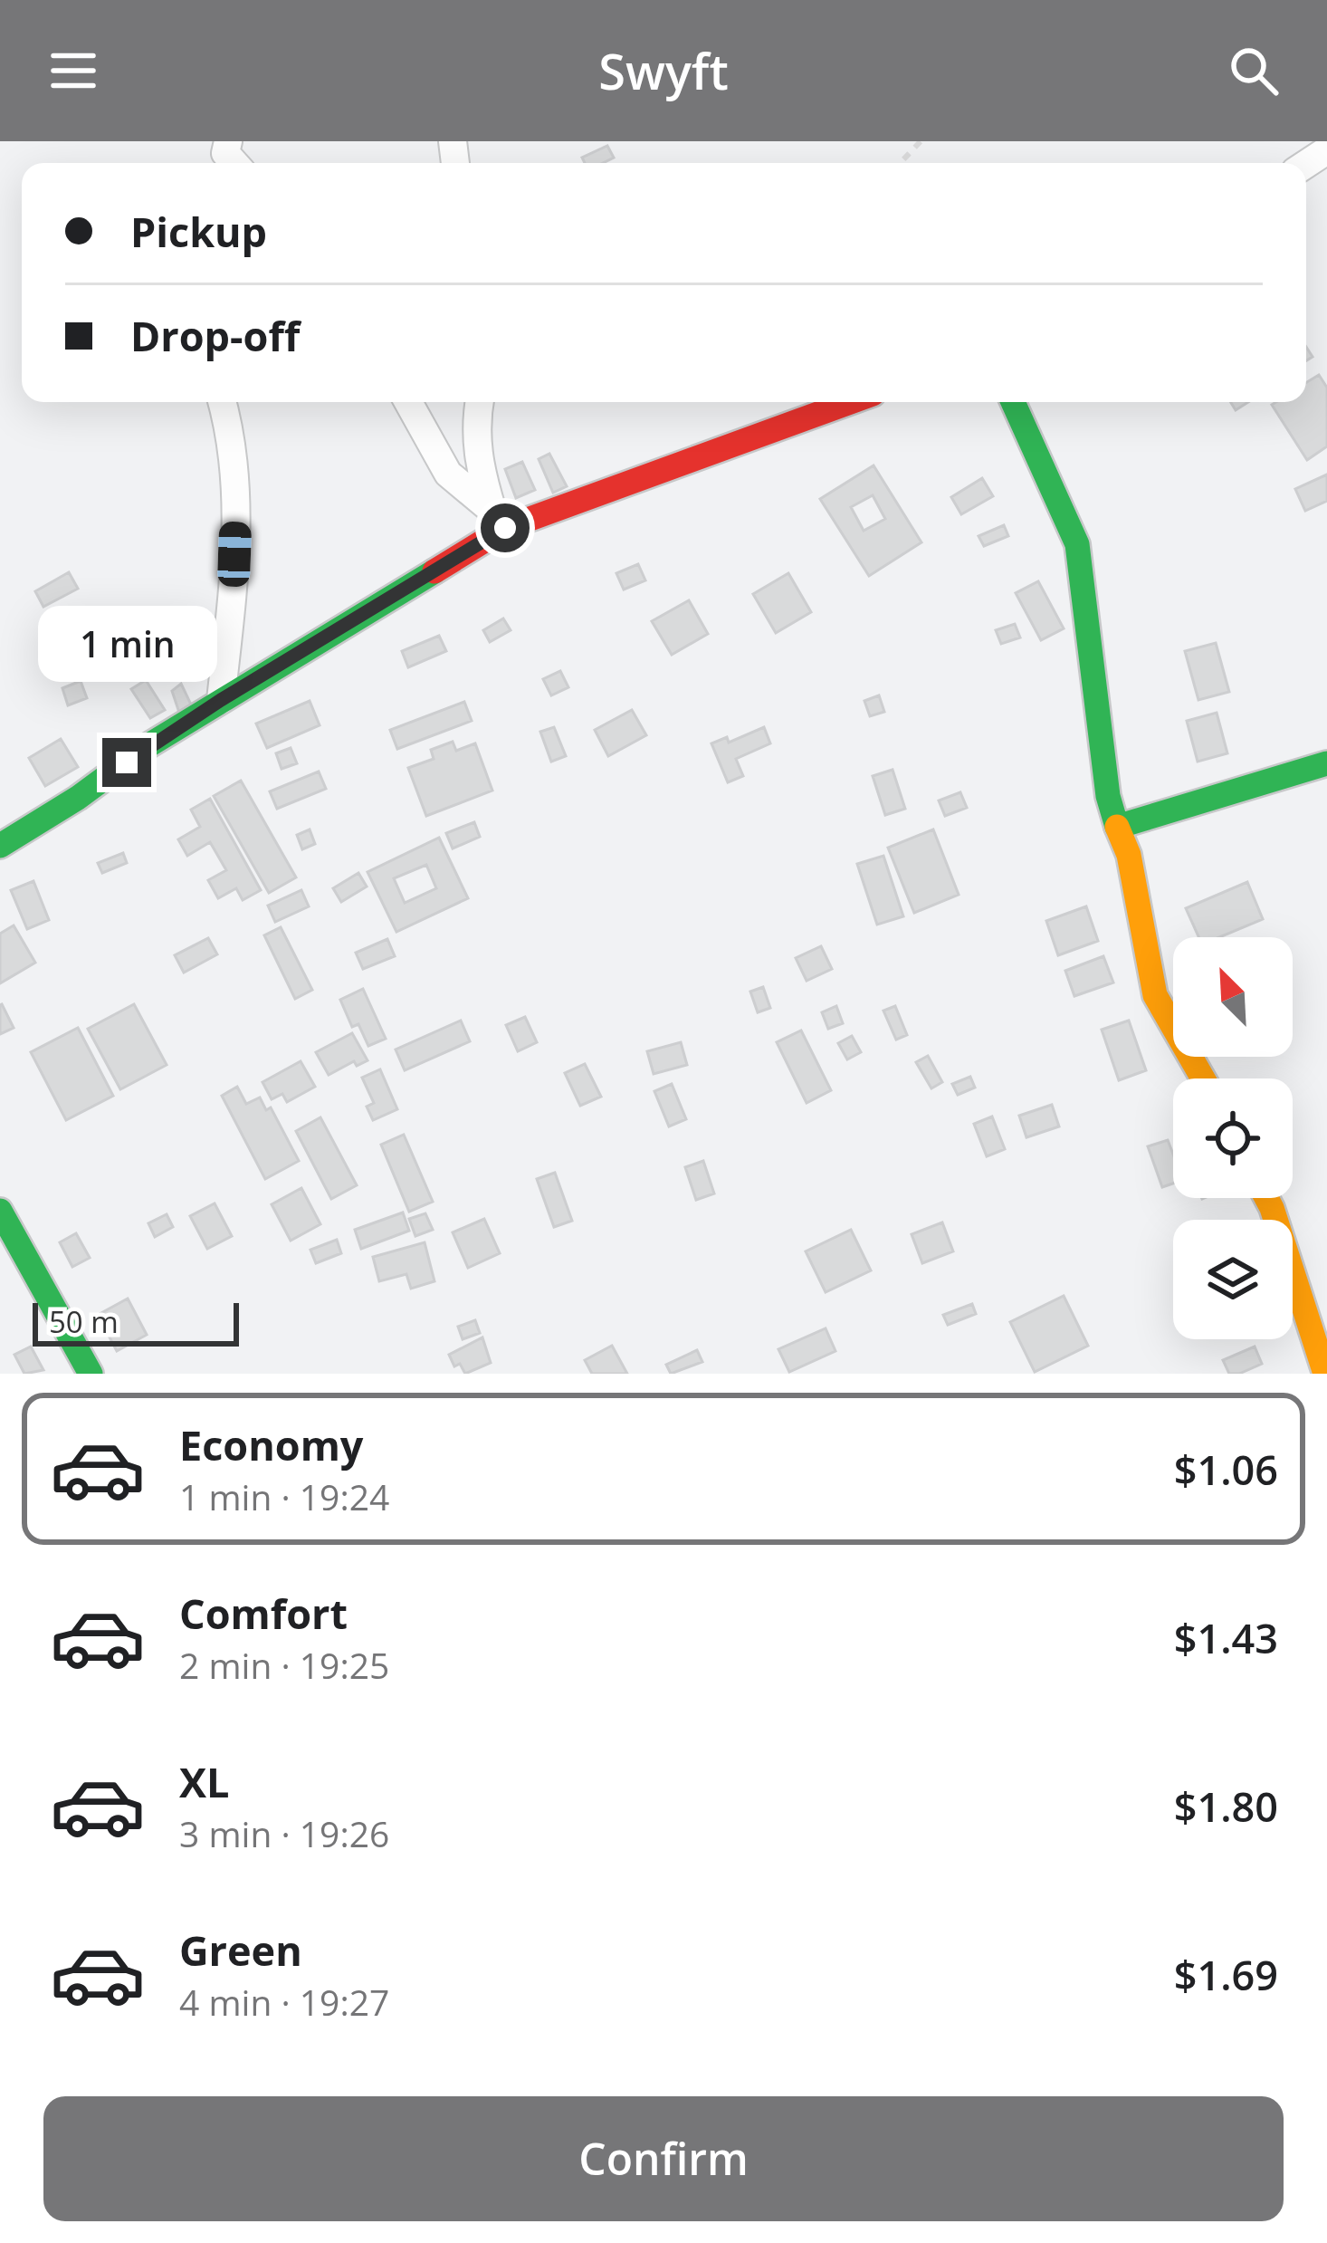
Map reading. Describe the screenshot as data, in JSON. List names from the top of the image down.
{
  "scale_bar": "50 m",
  "north": "top left",
  "page": {
    "header": "Swyft",
    "banner": ["Pickup", "Drop-off"],
    "bubble": "1 min",
    "scale": "50 m",
    "list": [
      {
        "name": "Economy",
        "note": "1 min · 19:24",
        "value": "$1.06"
      },
      {
        "name": "Comfort",
        "note": "2 min · 19:25",
        "value": "$1.43"
      },
      {
        "name": "XL",
        "note": "3 min · 19:26",
        "value": "$1.80"
      },
      {
        "name": "Green",
        "note": "4 min · 19:27",
        "value": "$1.69"
      }
    ],
    "buttons": "Confirm"
  }
}
